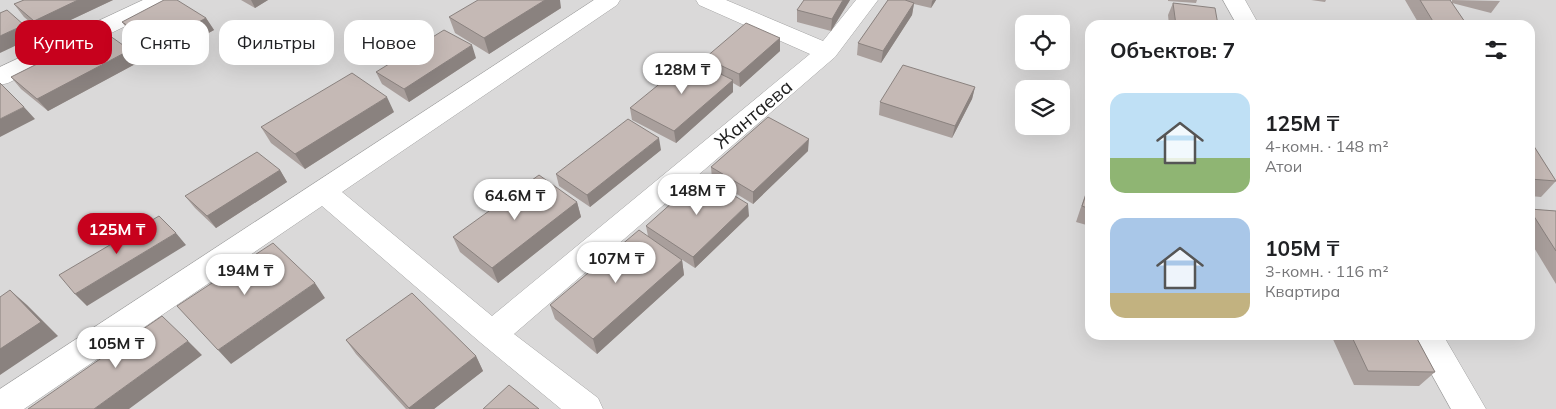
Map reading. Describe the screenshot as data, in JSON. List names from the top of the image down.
{
  "streets": {
    "street": ["Жантаева"]
  },
  "page": {
    "chip": [
      "Купить",
      "Снять",
      "Фильтры",
      "Новое"
    ],
    "heading": "Объектов: 7",
    "price": [
      "128M ₸",
      "148M ₸",
      "64.6M ₸",
      "125M ₸",
      "107M ₸",
      "194M ₸",
      "105M ₸"
    ],
    "list": [
      {
        "name": "125M ₸",
        "note": "4-комн. · 148 m² · Атои"
      },
      {
        "name": "105M ₸",
        "note": "3-комн. · 116 m² · Квартира"
      }
    ]
  }
}
